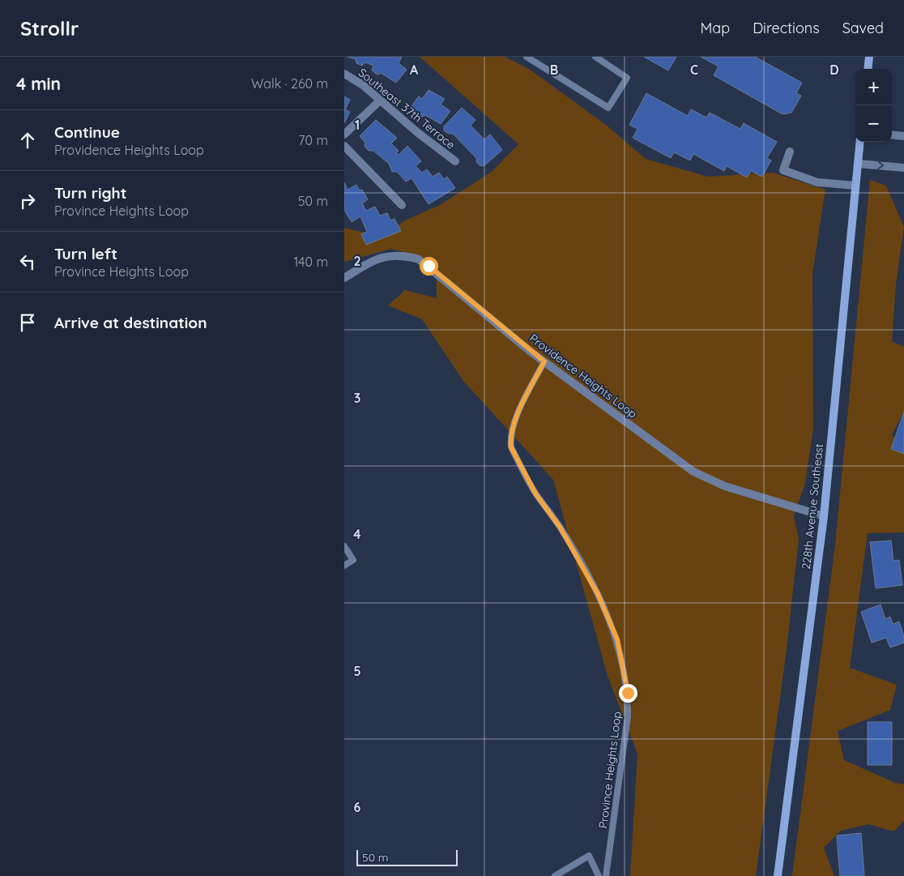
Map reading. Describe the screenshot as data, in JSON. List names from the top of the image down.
{
  "streets": {
    "main road": ["228th Avenue Southeast"],
    "street": ["Southeast 37th Terrace", "Providence Heights Loop"],
    "lane": ["Province Heights Loop"]
  },
  "crossings": [
    ["Providence Heights Loop", "228th Avenue Southeast"],
    ["Providence Heights Loop", "Province Heights Loop"]
  ],
  "scale_bar": "50 m",
  "page": {
    "header": "Strollr",
    "nav": ["Map", "Directions", "Saved"],
    "heading": ["4 min", "Walk · 260 m"],
    "map_buttons": ["+", "−"],
    "list": [
      ["Continue", "Providence Heights Loop", "70 m"],
      ["Turn right", "Province Heights Loop", "50 m"],
      ["Turn left", "Province Heights Loop", "140 m"],
      "Arrive at destination"
    ],
    "scale": "50 m"
  },
  "grid": {
    "columns": [
      "A",
      "B",
      "C",
      "D"
    ],
    "rows": [
      "1",
      "2",
      "3",
      "4",
      "5",
      "6"
    ]
  }
}
